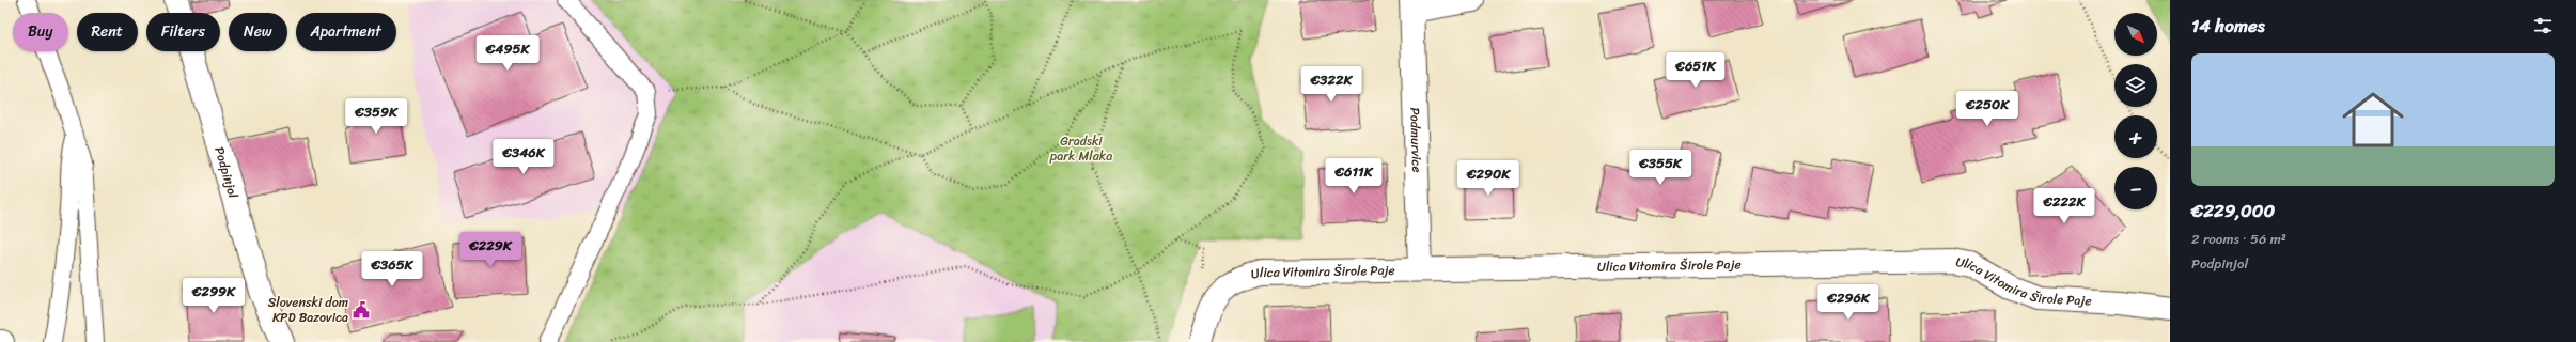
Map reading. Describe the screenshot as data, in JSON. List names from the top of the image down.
{
  "streets": {
    "street": ["Podmurvice", "Podpinjol", "Ulica Vitomira Širole Paje"]
  },
  "crossings": [
    ["Podmurvice", "Ulica Vitomira Širole Paje"]
  ],
  "parks": ["Gradski park Mlaka"],
  "places": {
    "public building": ["Slovenski dom KPD Bazovica"]
  },
  "north": "bottom right",
  "page": {
    "heading": "14 homes",
    "map_buttons": ["+", "−"],
    "chip": [
      "Buy",
      "Rent",
      "Filters",
      "New",
      "Apartment"
    ],
    "price": [
      "€495K",
      "€651K",
      "€322K",
      "€250K",
      "€359K",
      "€346K",
      "€355K",
      "€611K",
      "€290K",
      "€222K",
      "€229K",
      "€365K",
      "€299K",
      "€296K"
    ],
    "list": [
      {
        "name": "€229,000",
        "note": "2 rooms · 56 m² · Podpinjol"
      }
    ]
  }
}
